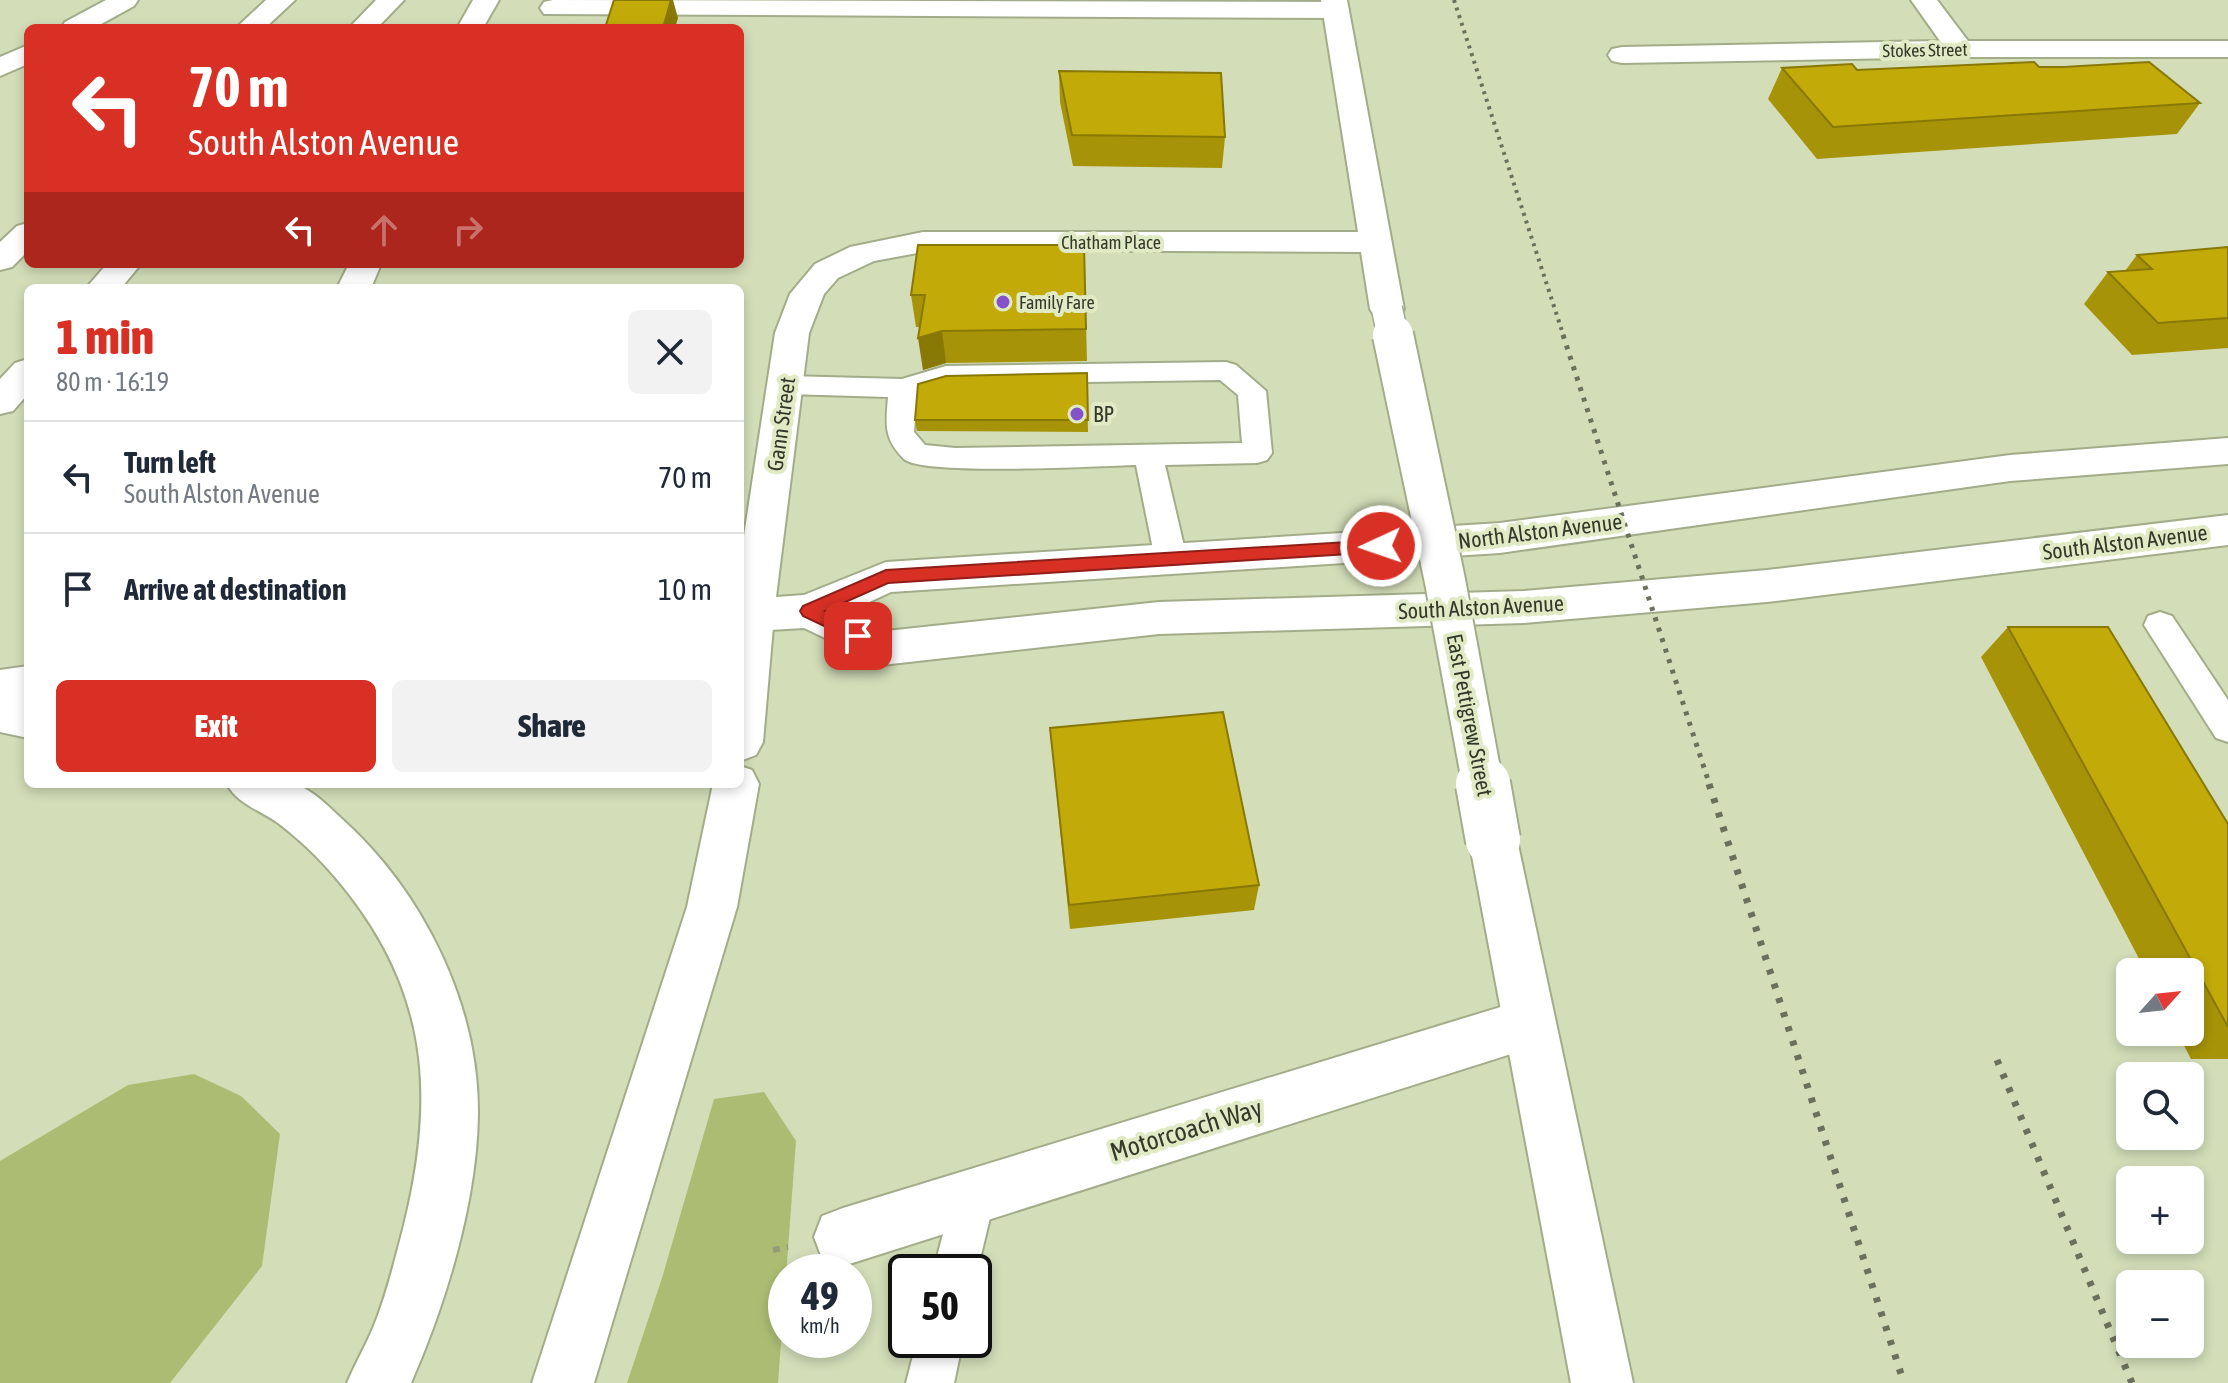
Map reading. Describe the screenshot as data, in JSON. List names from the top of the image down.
{
  "streets": {
    "main road": [
      "Stokes Street",
      "Chatham Place",
      "Gann Street",
      "North Alston Avenue",
      "South Alston Avenue",
      "East Pettigrew Street",
      "Motorcoach Way"
    ]
  },
  "crossings": [
    ["Chatham Place", "Gann Street"],
    ["Chatham Place", "East Pettigrew Street"],
    ["North Alston Avenue", "South Alston Avenue"],
    ["East Pettigrew Street", "Motorcoach Way"]
  ],
  "places": ["Family Fare", "BP"],
  "north": "top right",
  "page": {
    "turn": ["70 m", "South Alston Avenue"],
    "heading": ["1 min", "80 m · 16:19"],
    "list": [
      {
        "name": "Turn left",
        "note": "South Alston Avenue",
        "value": "70 m"
      },
      {
        "name": "Arrive at destination",
        "value": "10 m"
      }
    ],
    "buttons": ["Exit", "Share"],
    "map_buttons": ["+", "−"],
    "speed": "49 km/h",
    "limit": "50"
  }
}
